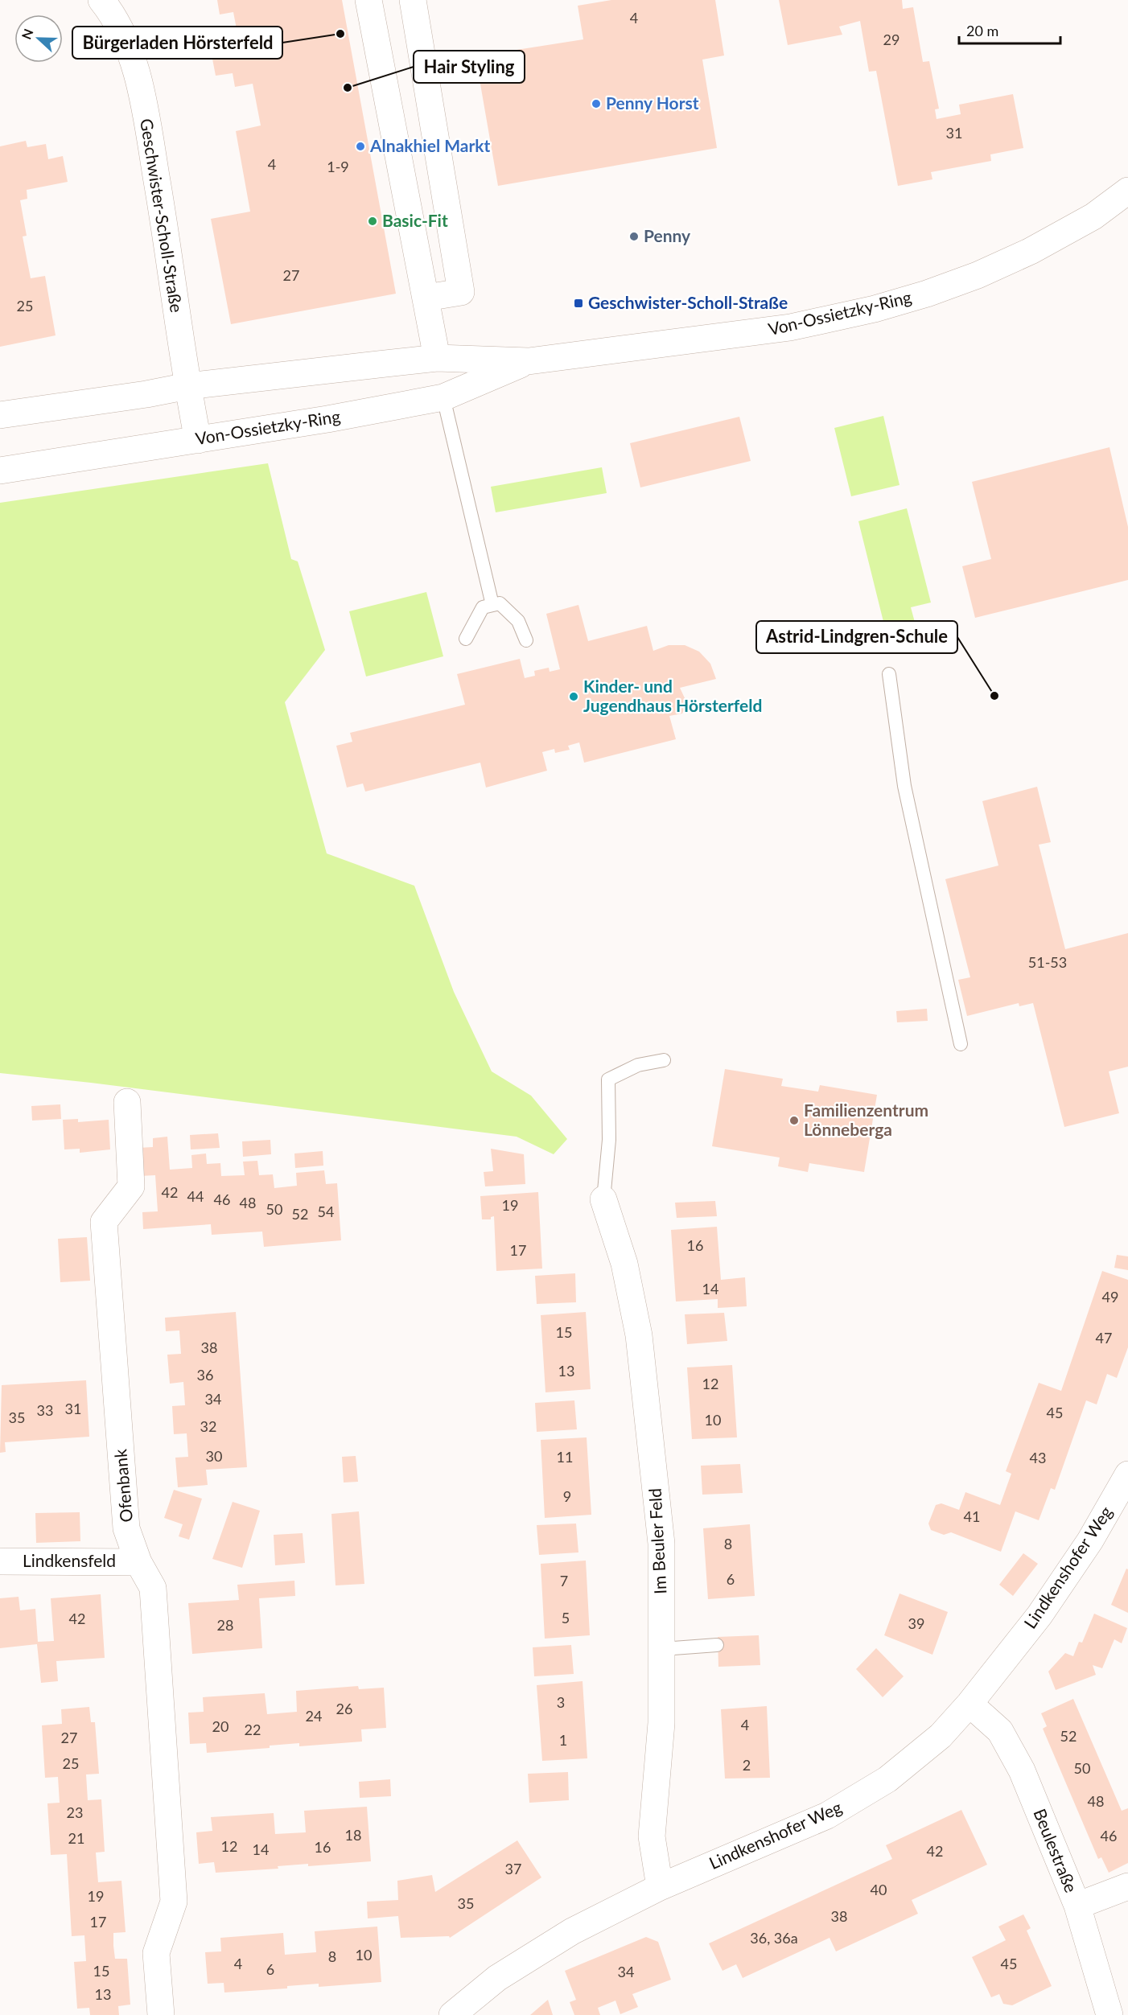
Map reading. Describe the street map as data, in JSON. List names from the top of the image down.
{
  "streets": {
    "street": [
      "Geschwister-Scholl-Straße",
      "Von-Ossietzky-Ring",
      "Ofenbank",
      "Im Beuler Feld",
      "Lindkensfeld",
      "Lindkenshofer Weg",
      "Beulestraße"
    ]
  },
  "crossings": [
    ["Geschwister-Scholl-Straße", "Von-Ossietzky-Ring"],
    ["Ofenbank", "Lindkensfeld"],
    ["Im Beuler Feld", "Lindkenshofer Weg"],
    ["Lindkenshofer Weg", "Beulestraße"]
  ],
  "places": {
    "other": [
      "Bürgerladen Hörsterfeld",
      "Hair Styling",
      "Penny Horst",
      "Alnakhiel Markt",
      "Basic-Fit",
      "Penny",
      "Astrid-Lindgren-Schule",
      "Kinder- und Jugendhaus Hörsterfeld",
      "Familienzentrum Lönneberga"
    ],
    "transit": ["Geschwister-Scholl-Straße"]
  },
  "house_numbers": [
    "4",
    "29",
    "31",
    "4",
    "1-9",
    "27",
    "25",
    "51-53",
    "42",
    "44",
    "46",
    "48",
    "19",
    "50",
    "54",
    "52",
    "16",
    "17",
    "14",
    "49",
    "15",
    "47",
    "38",
    "13",
    "36",
    "12",
    "34",
    "31",
    "33",
    "45",
    "35",
    "10",
    "32",
    "30",
    "11",
    "43",
    "9",
    "41",
    "8",
    "6",
    "7",
    "5",
    "42",
    "39",
    "28",
    "3",
    "26",
    "24",
    "4",
    "20",
    "22",
    "52",
    "27",
    "1",
    "25",
    "2",
    "50",
    "48",
    "23",
    "18",
    "46",
    "21",
    "12",
    "16",
    "14",
    "42",
    "37",
    "40",
    "19",
    "35",
    "38",
    "17",
    "36, 36a",
    "10",
    "8",
    "4",
    "45",
    "6",
    "15",
    "34",
    "13"
  ],
  "scale_bar": "20 m",
  "north": "left"
}
